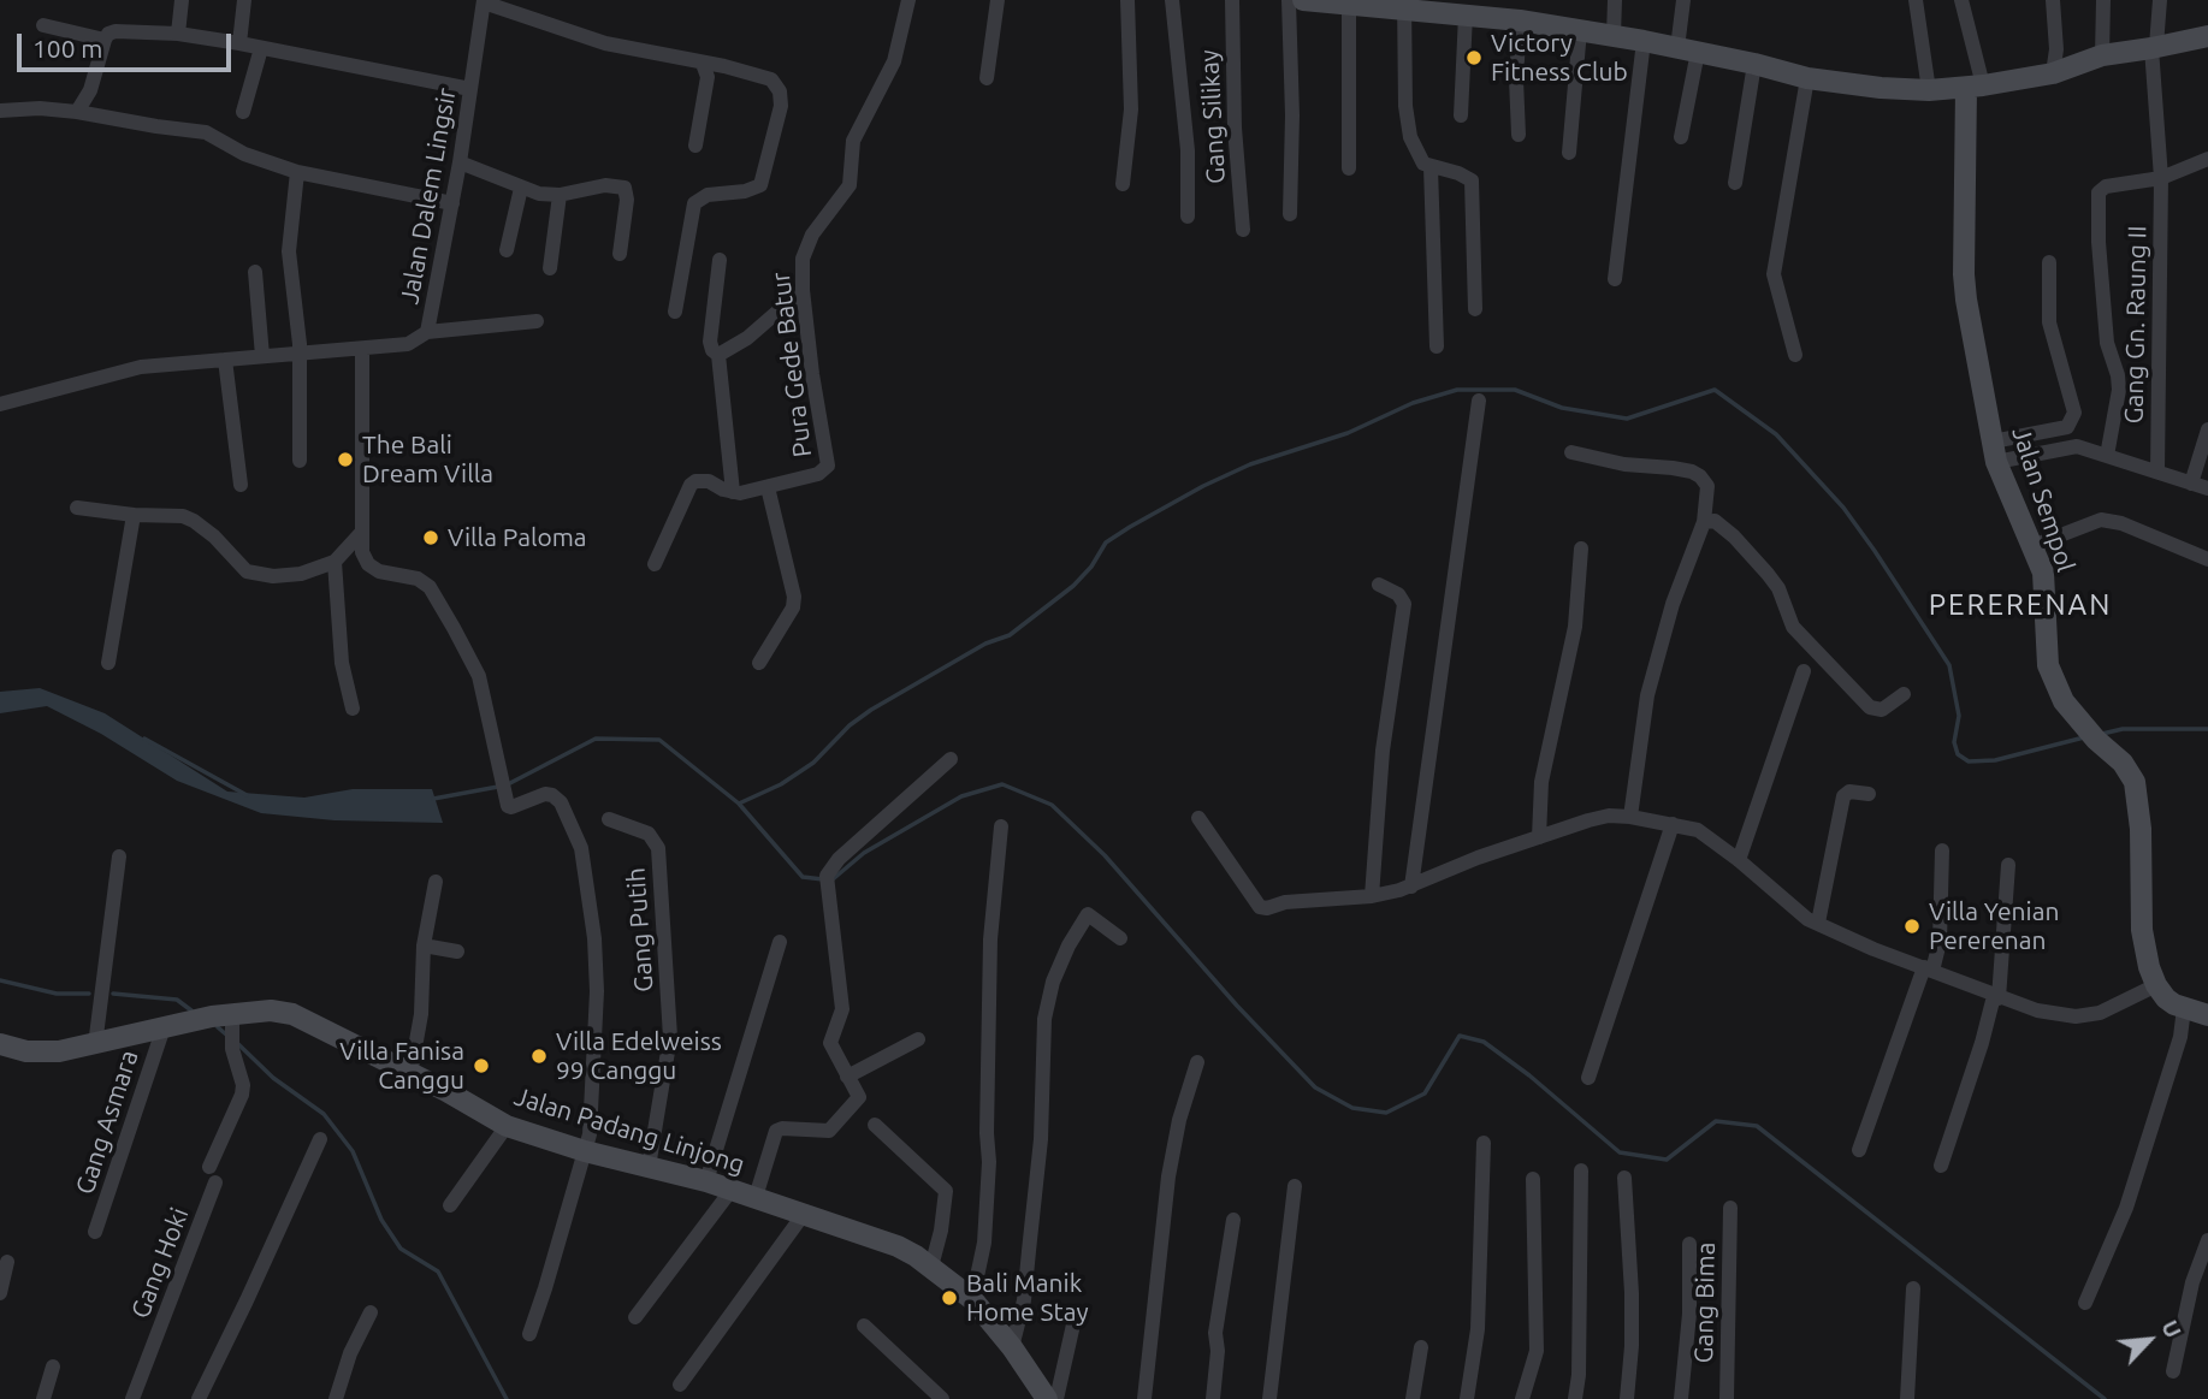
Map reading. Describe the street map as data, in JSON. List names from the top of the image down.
{
  "streets": {
    "street": [
      "Gang Silikay",
      "Jalan Dalem Lingsir",
      "Gang Gn. Raung II",
      "Pura Gede Batur",
      "Jalan Sempol",
      "Gang Putih",
      "Gang Asmara",
      "Jalan Padang Linjong",
      "Gang Hoki",
      "Gang Bima"
    ]
  },
  "crossings": [
    ["Gang Putih", "Jalan Padang Linjong"],
    ["Gang Asmara", "Jalan Padang Linjong"]
  ],
  "districts": ["PERERENAN"],
  "places": [
    "Victory Fitness Club",
    "The Bali Dream Villa",
    "Villa Paloma",
    "Villa Yenian Pererenan",
    "Villa Edelweiss 99 Canggu",
    "Villa Fanisa Canggu",
    "Bali Manik Home Stay"
  ],
  "scale_bar": "100 m",
  "north": "top right"
}
